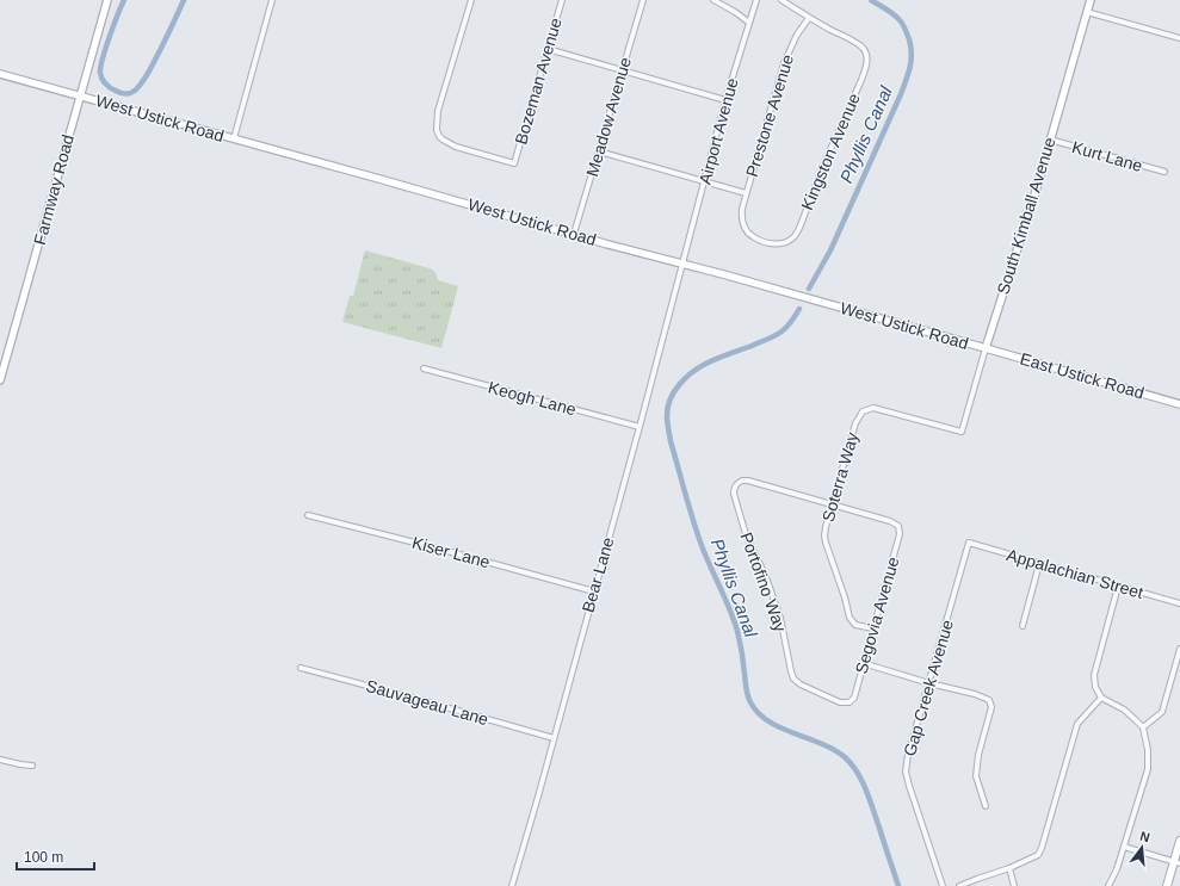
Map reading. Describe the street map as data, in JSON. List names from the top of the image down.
{
  "streets": {
    "main road": [
      "West Ustick Road",
      "Farmway Road",
      "South Kimball Avenue",
      "East Ustick Road"
    ],
    "street": [
      "Bozeman Avenue",
      "Prestone Avenue",
      "Meadow Avenue",
      "Airport Avenue",
      "Kingston Avenue",
      "Kurt Lane",
      "Keogh Lane",
      "Soterra Way",
      "Kiser Lane",
      "Appalachian Street",
      "Bear Lane",
      "Portofino Way",
      "Segovia Avenue",
      "Gap Creek Avenue",
      "Sauvageau Lane"
    ]
  },
  "crossings": [
    ["Prestone Avenue", "Kingston Avenue"],
    ["Meadow Avenue", "West Ustick Road"],
    ["West Ustick Road", "Airport Avenue"],
    ["West Ustick Road", "Farmway Road"],
    ["West Ustick Road", "South Kimball Avenue"],
    ["West Ustick Road", "East Ustick Road"],
    ["West Ustick Road", "Bear Lane"],
    ["Airport Avenue", "Bear Lane"],
    ["Kurt Lane", "South Kimball Avenue"],
    ["South Kimball Avenue", "East Ustick Road"],
    ["South Kimball Avenue", "Soterra Way"],
    ["Keogh Lane", "Bear Lane"],
    ["Soterra Way", "Portofino Way"],
    ["Soterra Way", "Segovia Avenue"],
    ["Kiser Lane", "Bear Lane"],
    ["Appalachian Street", "Gap Creek Avenue"],
    ["Bear Lane", "Sauvageau Lane"],
    ["Portofino Way", "Segovia Avenue"]
  ],
  "water": ["Phyllis Canal"],
  "scale_bar": "100 m",
  "north": "top"
}
